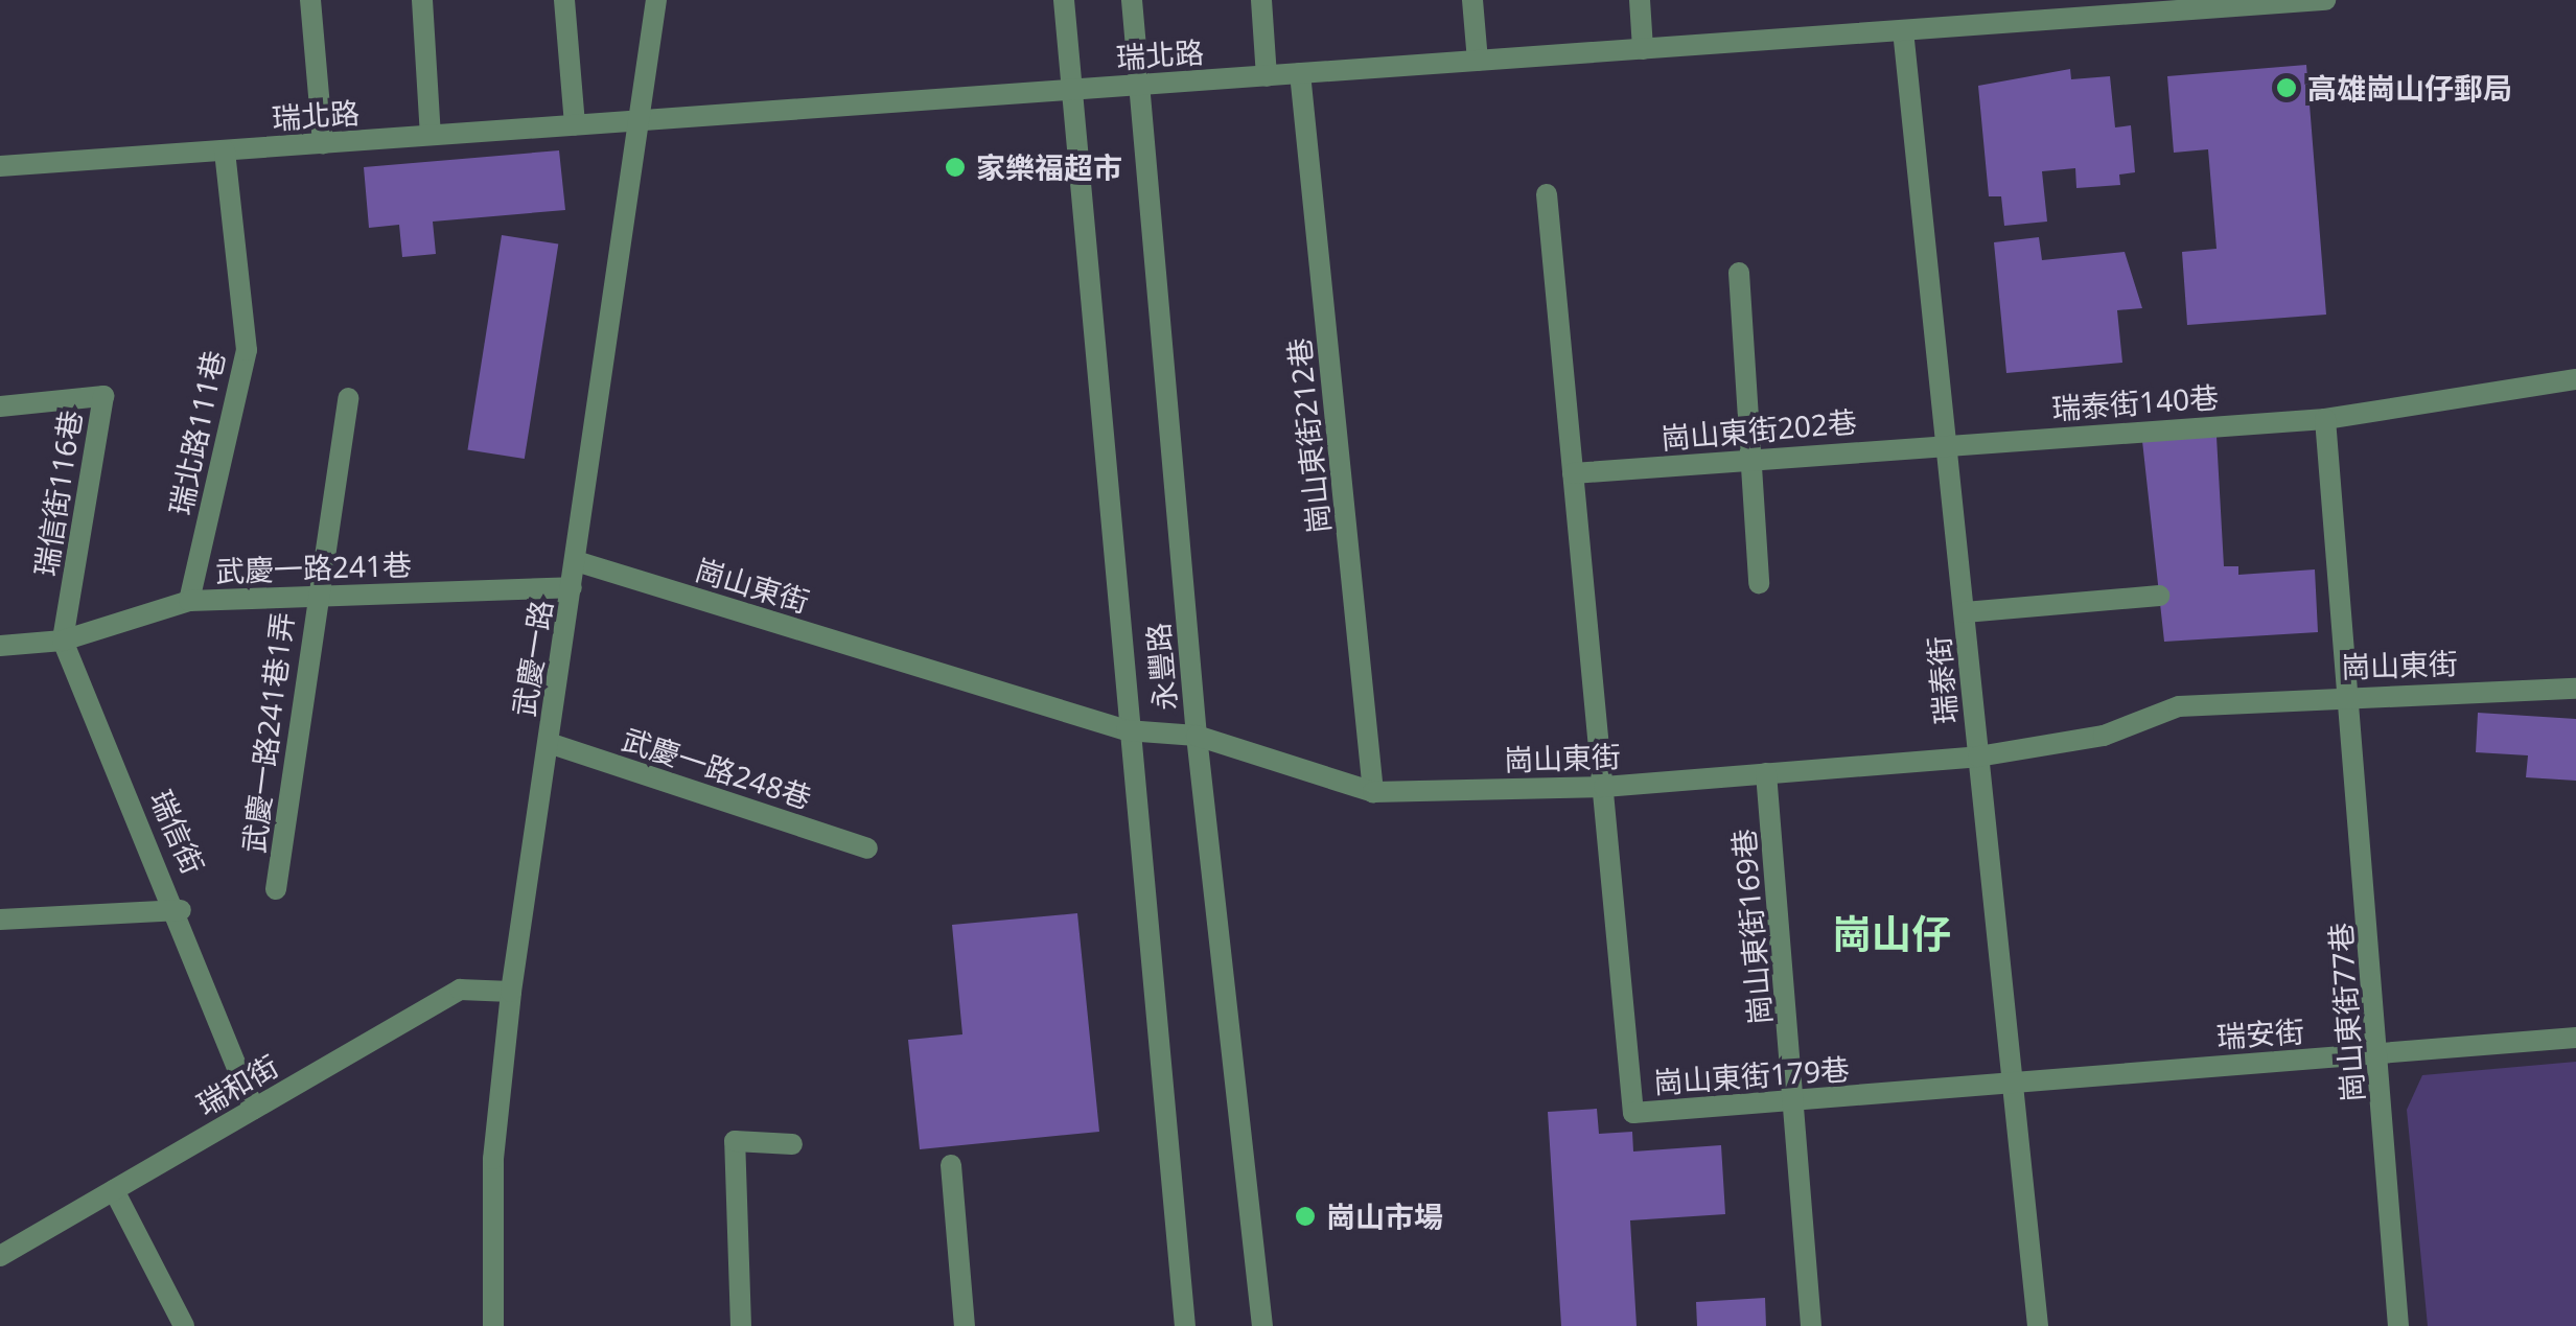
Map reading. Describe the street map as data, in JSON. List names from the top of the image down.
{
  "streets": {
    "street": [
      "瑞北路",
      "瑞泰街140巷",
      "崗山東街202巷",
      "瑞北路111巷",
      "崗山東街212巷",
      "瑞信街116巷",
      "武慶一路241巷",
      "崗山東街",
      "武慶一路",
      "永豐路",
      "瑞泰街",
      "武慶一路241巷1弄",
      "武慶一路248巷",
      "瑞信街",
      "崗山東街169巷",
      "崗山東街77巷",
      "瑞安街",
      "崗山東街179巷",
      "瑞和街"
    ]
  },
  "crossings": [
    ["瑞北路", "瑞北路111巷"],
    ["瑞北路", "崗山東街212巷"],
    ["瑞北路", "武慶一路"],
    ["瑞北路", "永豐路"],
    ["瑞北路", "瑞泰街"],
    ["瑞泰街140巷", "崗山東街202巷"],
    ["瑞泰街140巷", "瑞泰街"],
    ["崗山東街202巷", "瑞泰街"],
    ["瑞北路111巷", "武慶一路241巷"],
    ["崗山東街212巷", "崗山東街"],
    ["瑞信街116巷", "武慶一路241巷"],
    ["瑞信街116巷", "瑞信街"],
    ["武慶一路241巷", "武慶一路"],
    ["武慶一路241巷", "武慶一路241巷1弄"],
    ["武慶一路241巷", "瑞信街"],
    ["崗山東街", "武慶一路"],
    ["崗山東街", "永豐路"],
    ["崗山東街", "瑞泰街"],
    ["崗山東街", "崗山東街169巷"],
    ["崗山東街", "崗山東街77巷"],
    ["崗山東街", "崗山東街179巷"],
    ["武慶一路", "武慶一路248巷"],
    ["武慶一路", "瑞和街"],
    ["瑞泰街", "瑞安街"],
    ["瑞泰街", "崗山東街179巷"],
    ["瑞信街", "瑞和街"],
    ["崗山東街169巷", "崗山東街179巷"],
    ["崗山東街77巷", "瑞安街"],
    ["瑞安街", "崗山東街179巷"]
  ],
  "districts": ["崗山仔"],
  "places": ["高雄崗山仔郵局", "家樂福超市", "崗山市場"]
}
